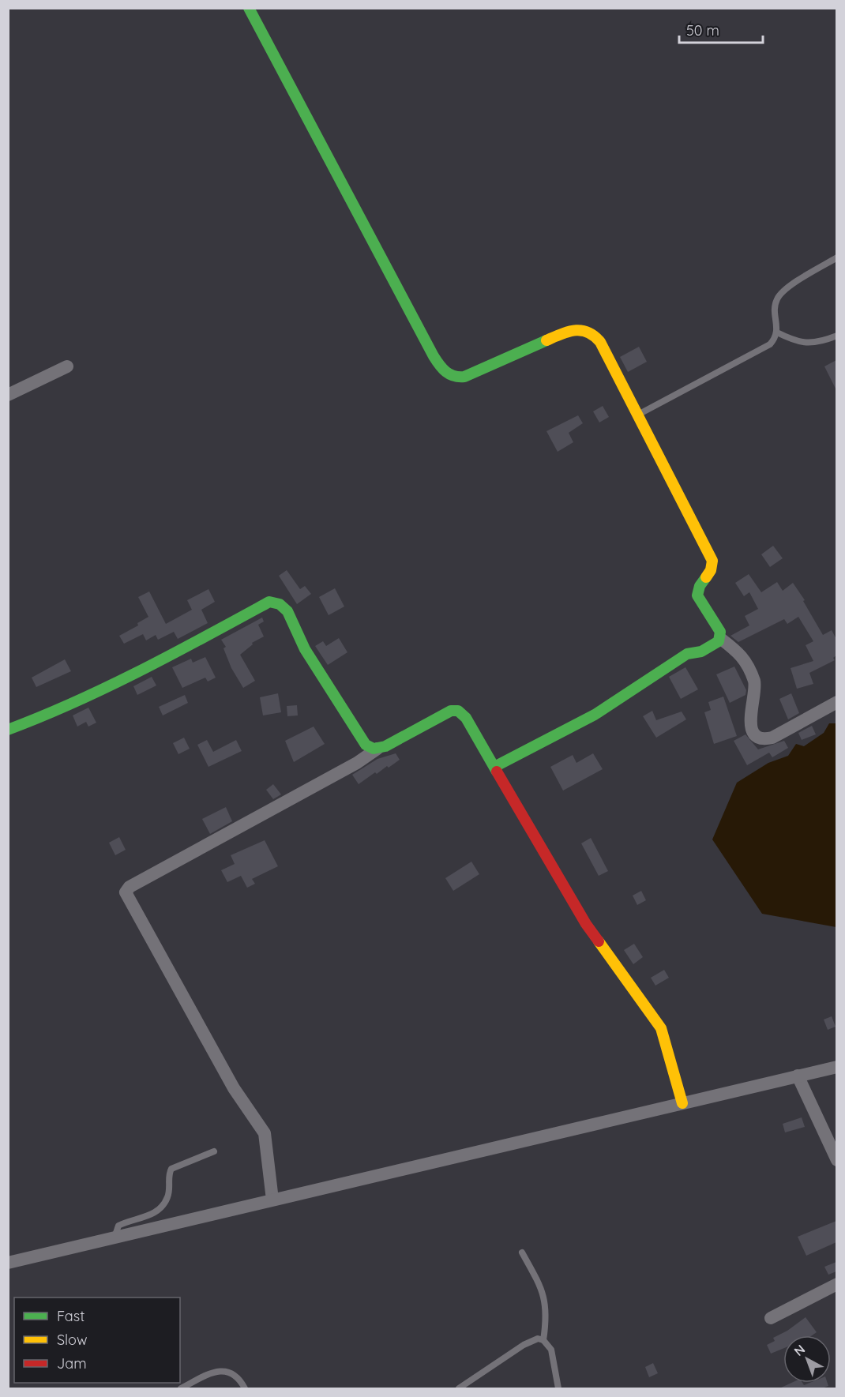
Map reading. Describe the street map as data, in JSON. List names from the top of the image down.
{
  "legend": ["Fast", "Slow", "Jam"],
  "scale_bar": "50 m",
  "north": "top left"
}
